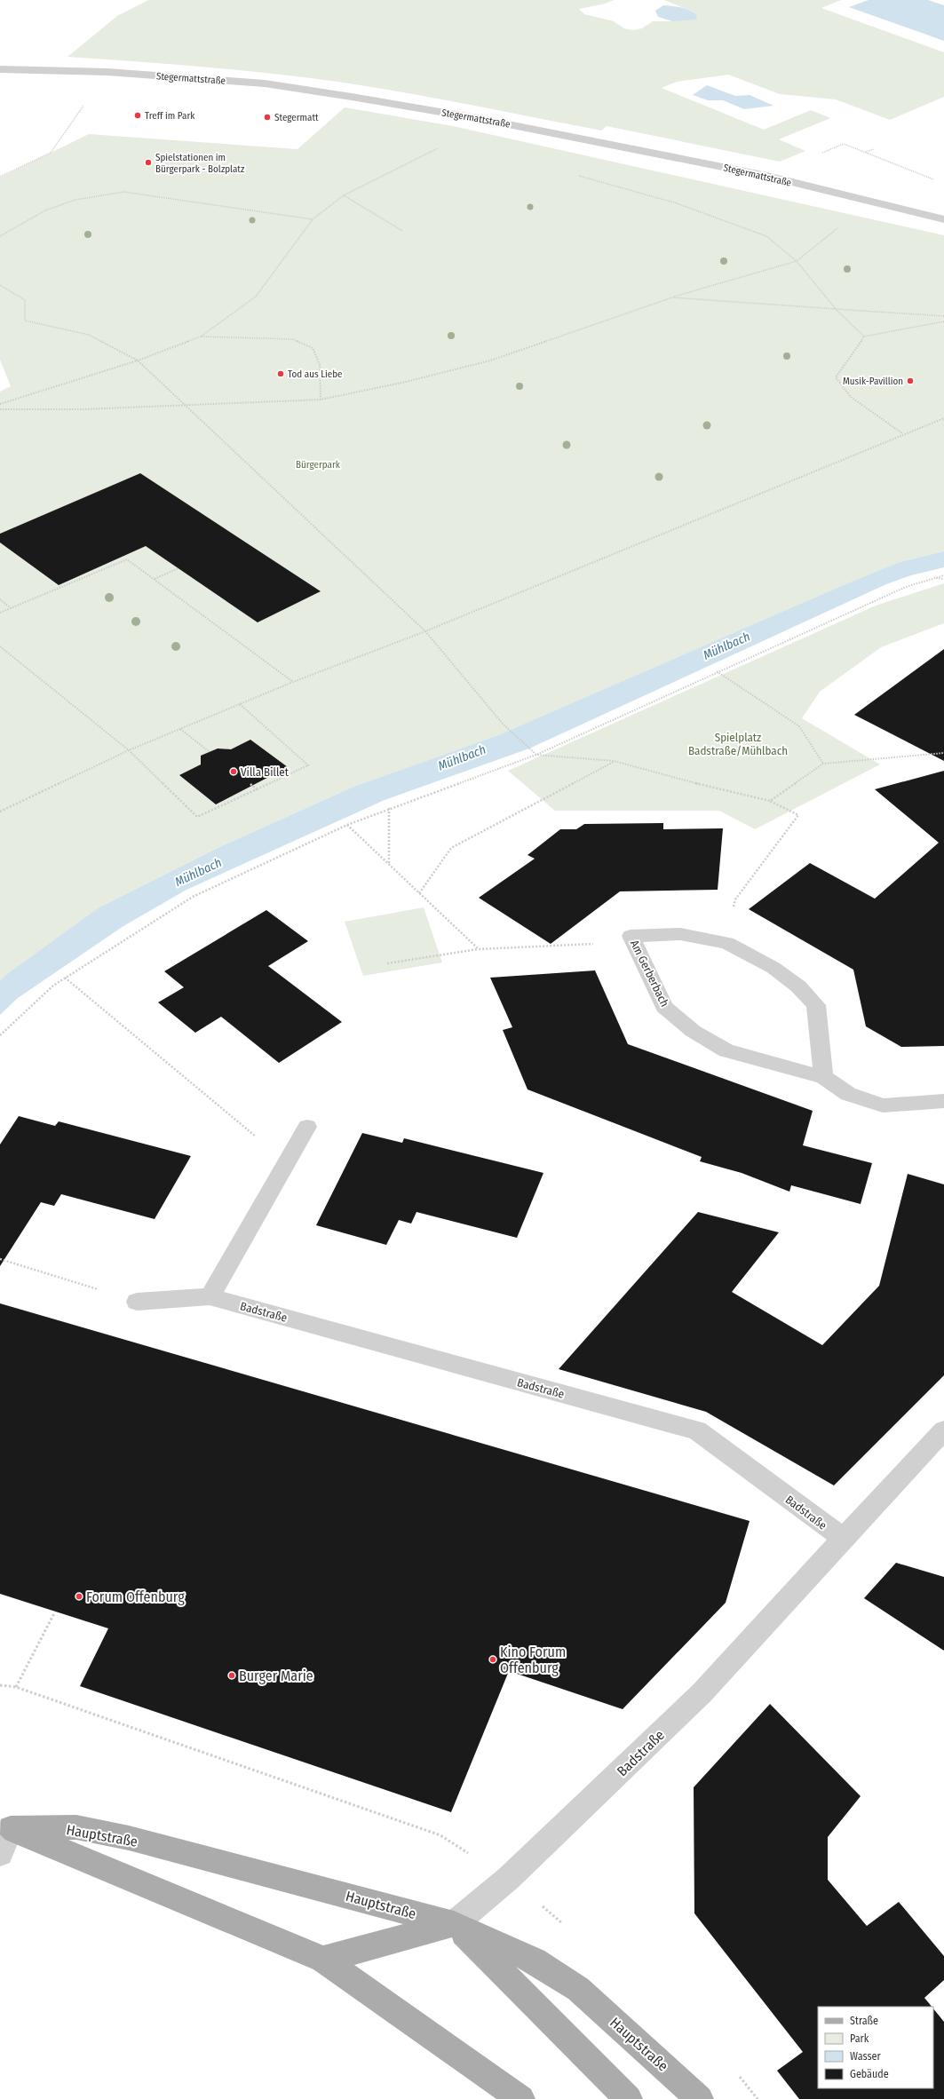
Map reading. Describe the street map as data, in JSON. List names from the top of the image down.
{
  "streets": {
    "main road": ["Hauptstraße"],
    "street": ["Stegermattstraße", "Am Gerberbach", "Badstraße"]
  },
  "crossings": [
    ["Badstraße", "Hauptstraße"]
  ],
  "water": ["Mühlbach"],
  "parks": ["Bürgerpark", "Spielplatz Badstraße/Mühlbach"],
  "places": [
    "Treff im Park",
    "Stegermatt",
    "Spielstationen im Bürgerpark - Bolzplatz",
    "Tod aus Liebe",
    "Musik-Pavillion",
    "Villa Billet",
    "Forum Offenburg",
    "Kino Forum Offenburg",
    "Burger Marie"
  ],
  "legend": [
    "Straße",
    "Park",
    "Wasser",
    "Gebäude"
  ]
}
